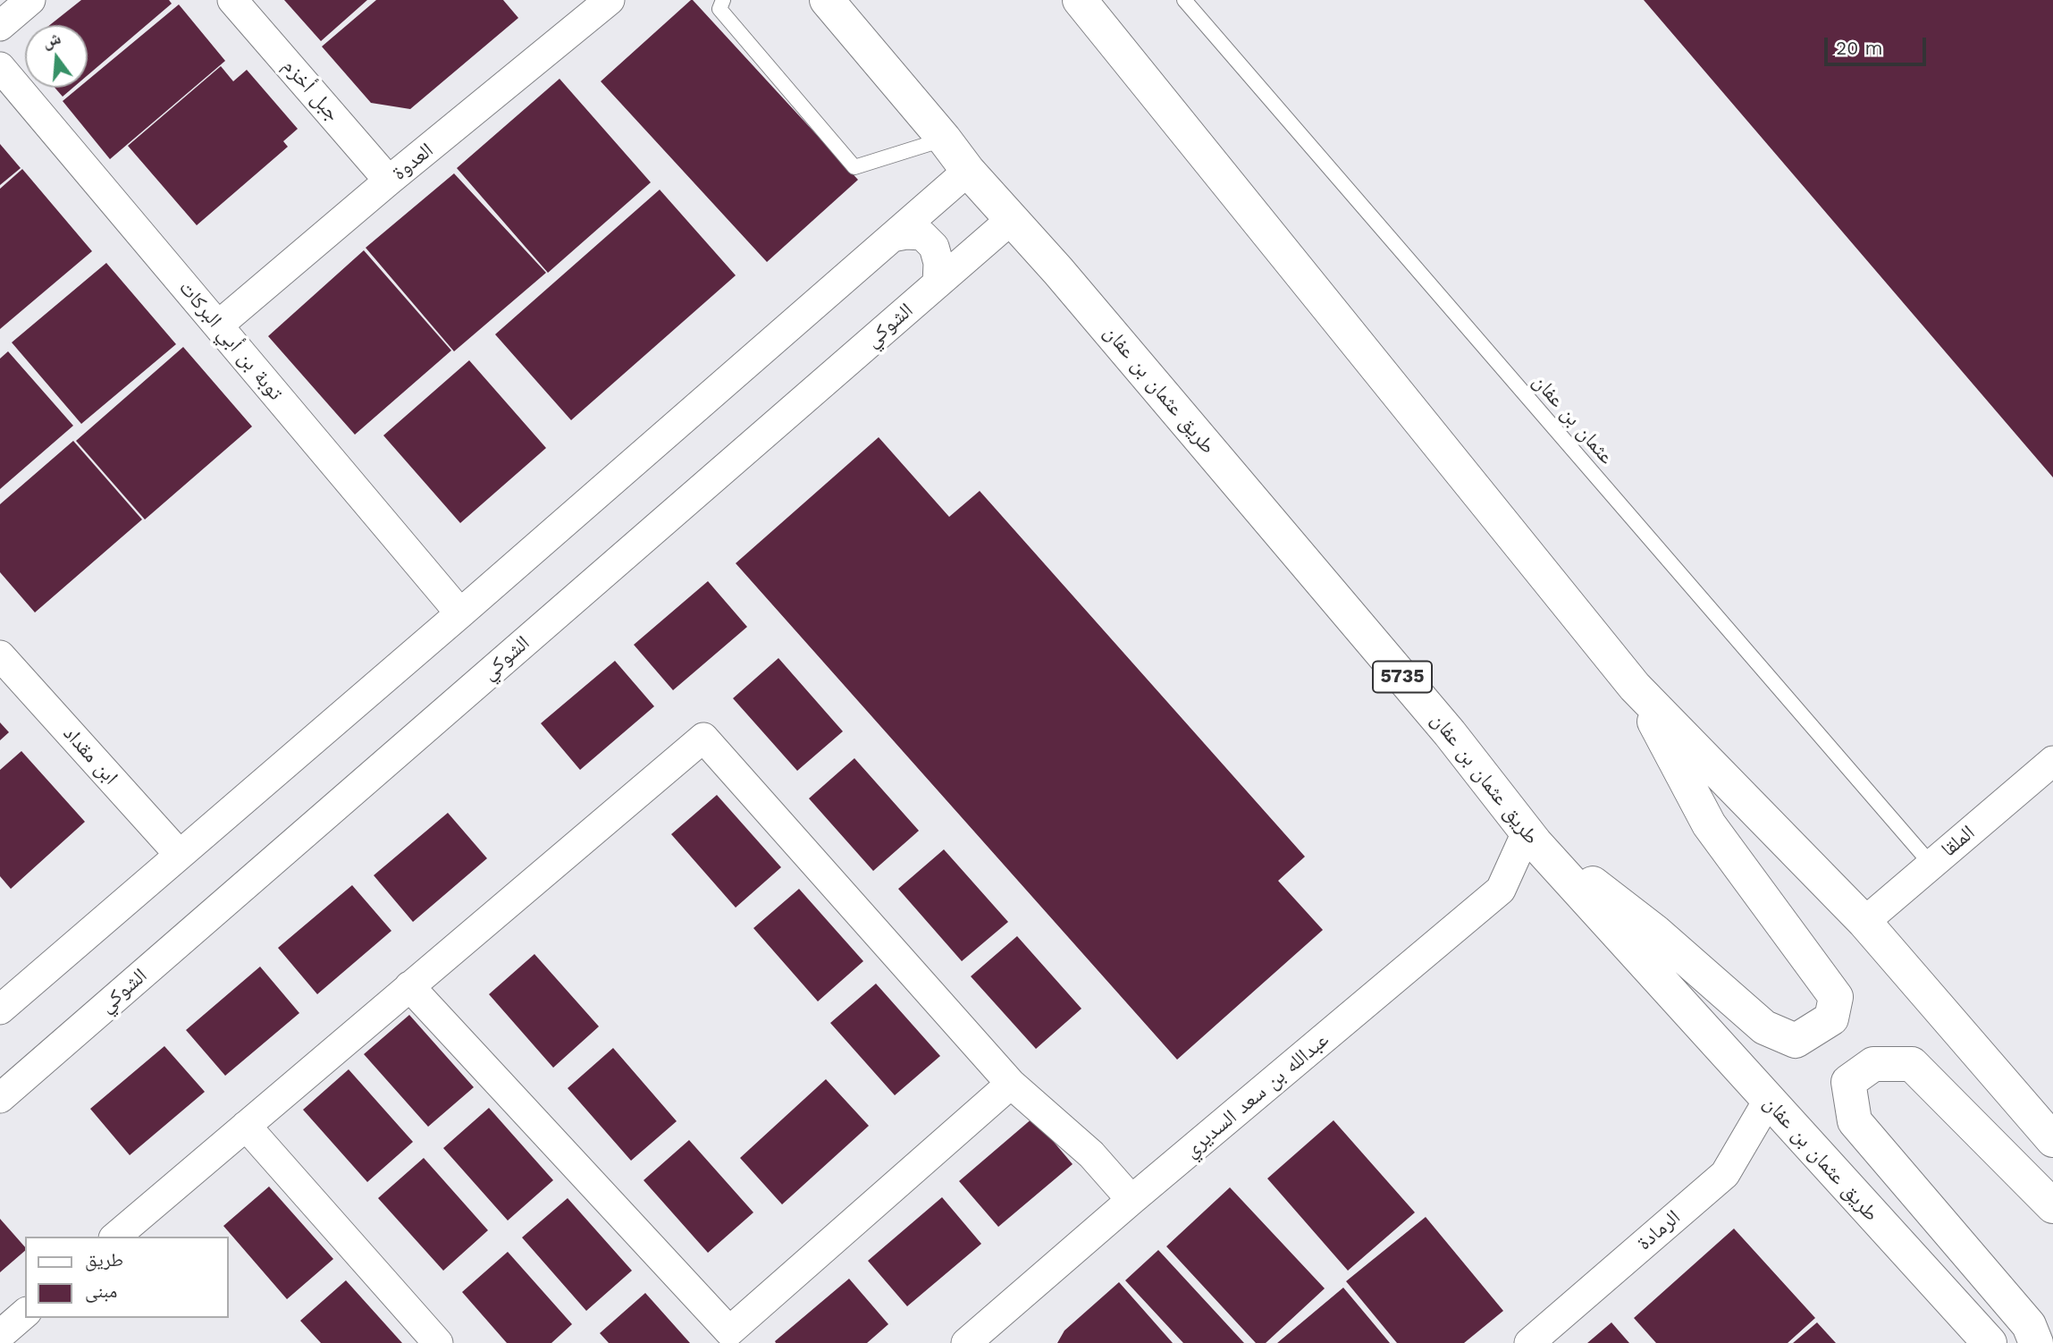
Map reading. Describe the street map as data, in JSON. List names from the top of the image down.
{
  "streets": {
    "main road": ["طريق عثمان بن عفان", "5735"],
    "street": [
      "جبل أخزم",
      "العدوة",
      "الشوكي",
      "توبة بن أبي البركات",
      "ابن مقداد",
      "الملقا",
      "عبدالله بن سعد السديري",
      "الرمادة"
    ],
    "lane": ["عثمان بن عفان"]
  },
  "crossings": [
    ["جبل أخزم", "العدوة"],
    ["العدوة", "توبة بن أبي البركات"],
    ["الشوكي", "طريق عثمان بن عفان"],
    ["طريق عثمان بن عفان", "عبدالله بن سعد السديري"],
    ["طريق عثمان بن عفان", "الرمادة"],
    ["عثمان بن عفان", "الملقا"]
  ],
  "legend": ["طريق", "مبنى"],
  "scale_bar": "20 m",
  "north": "top"
}
